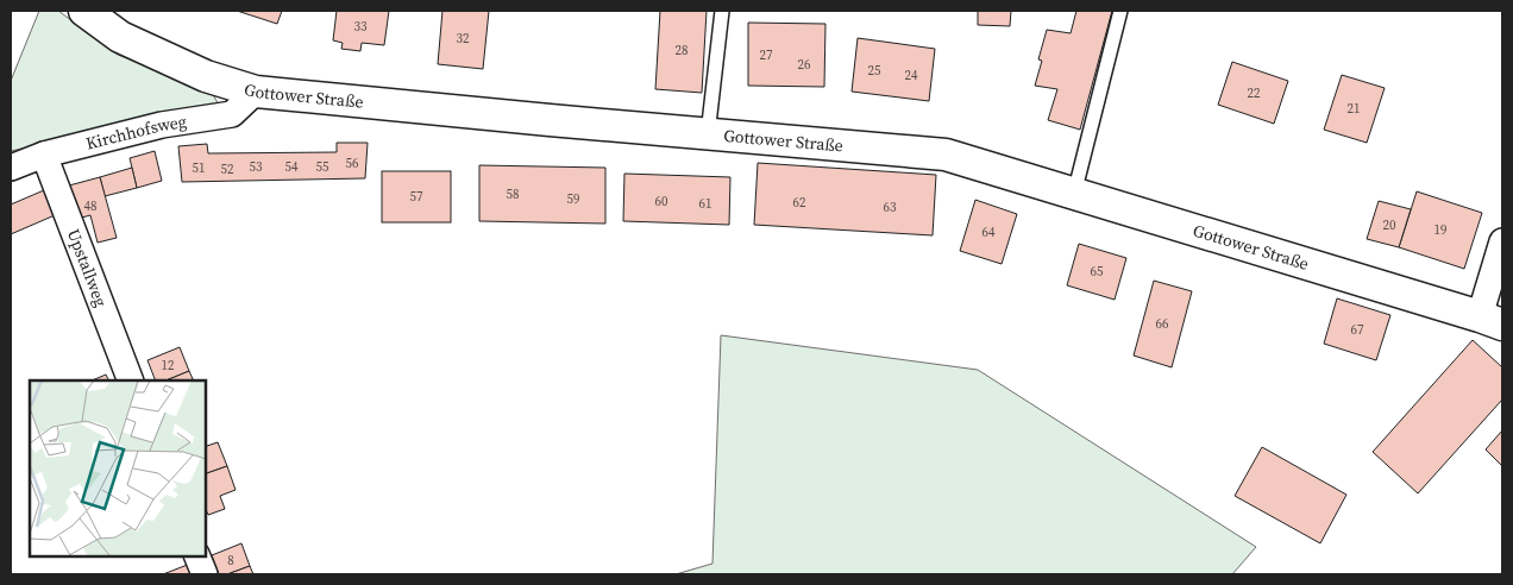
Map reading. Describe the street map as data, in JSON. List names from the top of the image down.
{
  "streets": {
    "street": ["Gottower Straße", "Kirchhofsweg", "Upstallweg"]
  },
  "crossings": [
    ["Gottower Straße", "Kirchhofsweg"],
    ["Kirchhofsweg", "Upstallweg"]
  ],
  "house_numbers": [
    "33",
    "32",
    "28",
    "27",
    "26",
    "25",
    "24",
    "22",
    "21",
    "56",
    "53",
    "54",
    "55",
    "51",
    "52",
    "58",
    "57",
    "59",
    "60",
    "62",
    "61",
    "48",
    "63",
    "20",
    "19",
    "64",
    "65",
    "66",
    "67",
    "12",
    "8"
  ]
}
